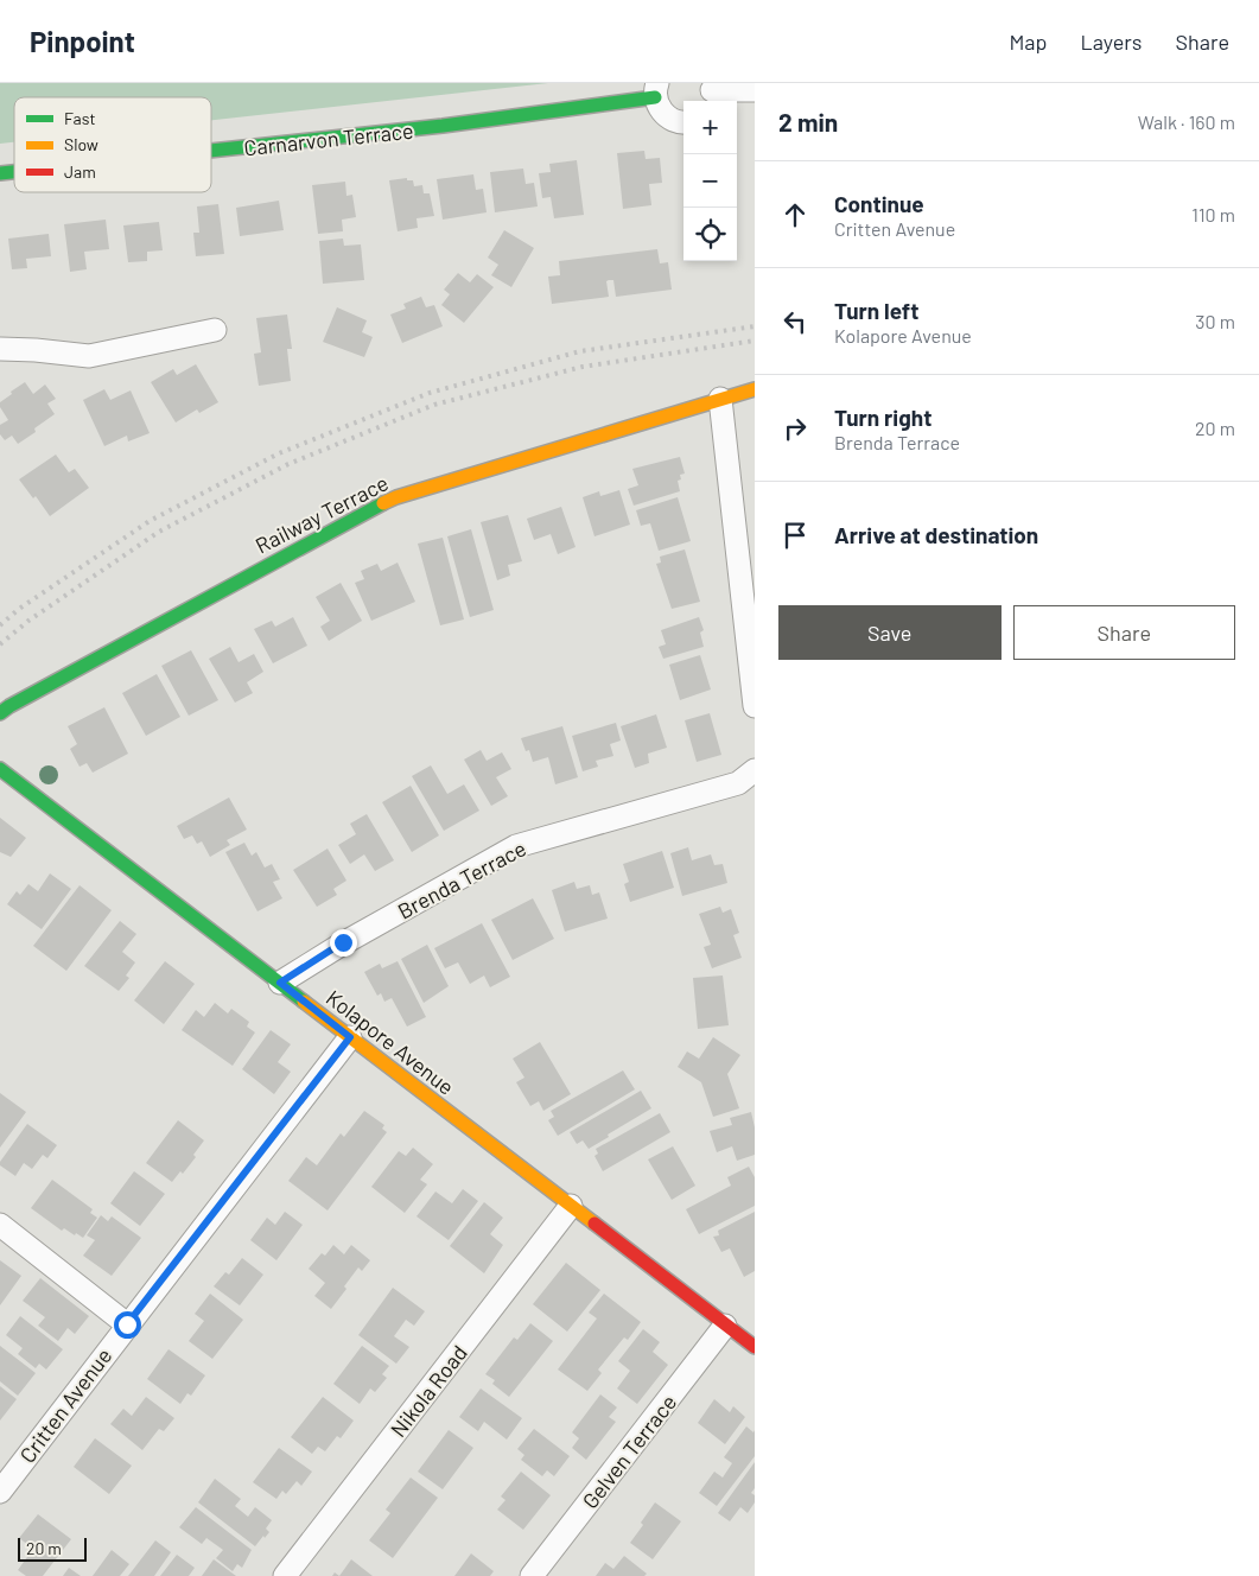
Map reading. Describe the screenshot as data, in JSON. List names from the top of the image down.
{
  "streets": {
    "street": [
      "Carnarvon Terrace",
      "Railway Terrace",
      "Brenda Terrace",
      "Kolapore Avenue",
      "Nikola Road",
      "Critten Avenue",
      "Gelven Terrace"
    ]
  },
  "crossings": [
    ["Brenda Terrace", "Kolapore Avenue"],
    ["Kolapore Avenue", "Nikola Road"],
    ["Kolapore Avenue", "Critten Avenue"],
    ["Kolapore Avenue", "Gelven Terrace"]
  ],
  "legend": ["Fast", "Slow", "Jam"],
  "scale_bar": "20 m",
  "page": {
    "header": "Pinpoint",
    "nav": ["Map", "Layers", "Share"],
    "heading": ["2 min", "Walk · 160 m"],
    "map_buttons": ["+", "−"],
    "list": [
      ["Continue", "Critten Avenue", "110 m"],
      ["Turn left", "Kolapore Avenue", "30 m"],
      ["Turn right", "Brenda Terrace", "20 m"],
      "Arrive at destination"
    ],
    "buttons": ["Save", "Share"],
    "scale": "20 m"
  }
}
